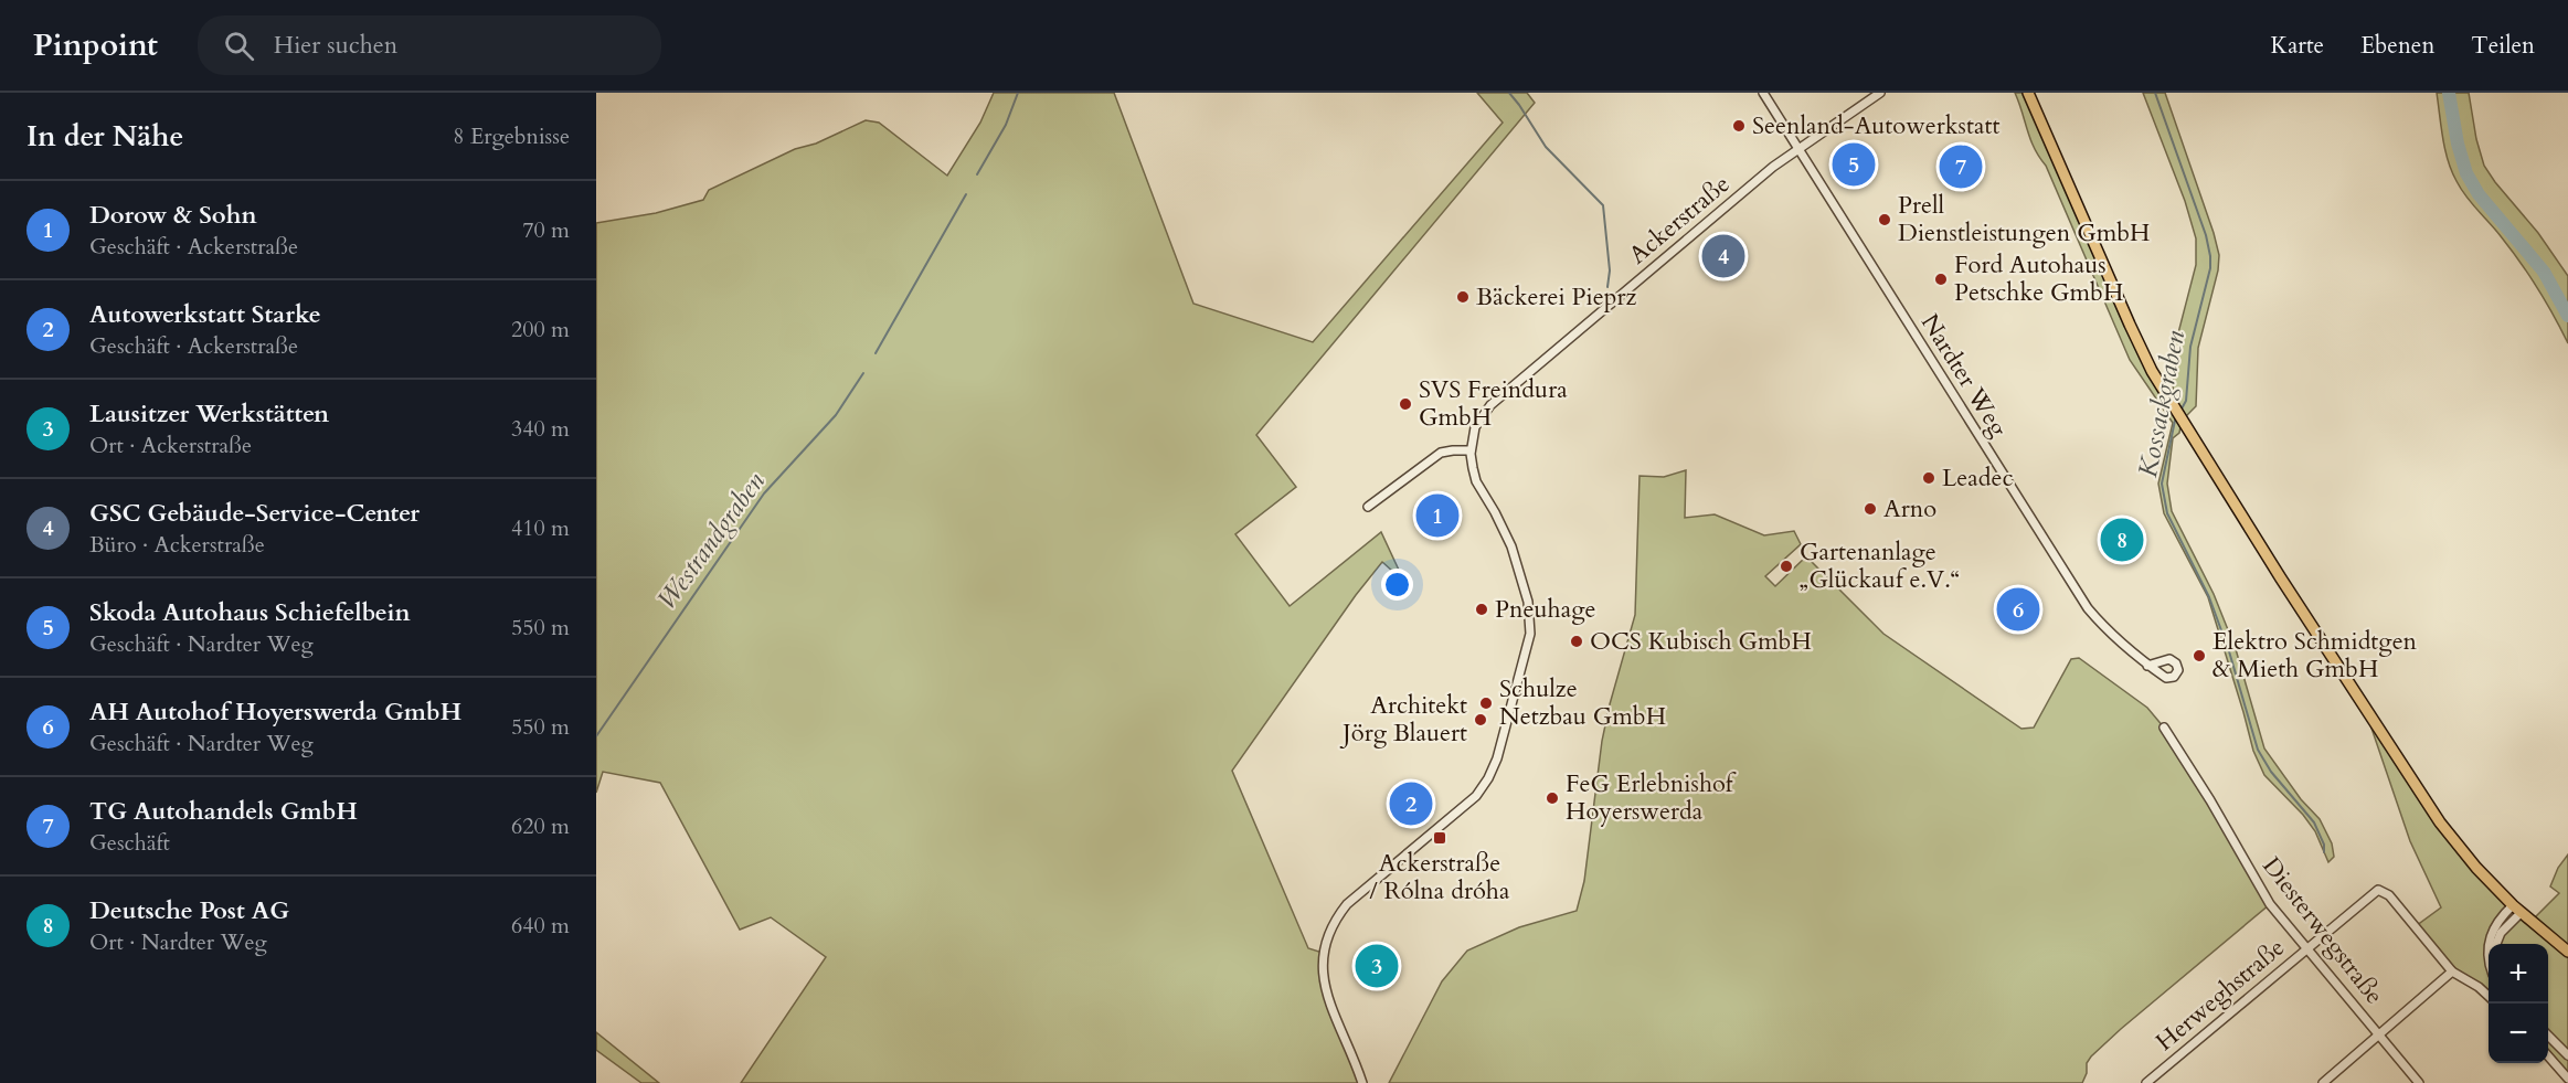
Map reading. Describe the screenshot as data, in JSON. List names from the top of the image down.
{
  "streets": {
    "street": [
      "Ackerstraße",
      "Nardter Weg",
      "Diesterwegstraße",
      "Herweghstraße"
    ]
  },
  "crossings": [
    ["Ackerstraße", "Nardter Weg"],
    ["Diesterwegstraße", "Herweghstraße"]
  ],
  "water": ["Kossackgraben", "Westrandgraben"],
  "places": {
    "other": [
      "Seenland-Autowerkstatt",
      "Prell Dienstleistungen GmbH",
      "Ford Autohaus Petschke GmbH",
      "Bäckerei Pieprz",
      "SVS Freindura GmbH",
      "Leadec",
      "Arno",
      "Gartenanlage „Glückauf e.V.“",
      "Pneuhage",
      "OCS Kubisch GmbH",
      "Elektro Schmidtgen & Mieth GmbH",
      "Schulze Netzbau GmbH",
      "Architekt Jörg Blauert",
      "FeG Erlebnishof Hoyerswerda"
    ],
    "transit": ["Ackerstraße / Rólna dróha"]
  },
  "page": {
    "header": "Pinpoint",
    "search": "Hier suchen",
    "nav": ["Karte", "Ebenen", "Teilen"],
    "heading": ["In der Nähe", "8 Ergebnisse"],
    "pins": [
      "5",
      "7",
      "4",
      "1",
      "8",
      "6",
      "2",
      "3"
    ],
    "list": [
      {
        "mark": "1",
        "name": "Dorow & Sohn",
        "note": "Geschäft · Ackerstraße",
        "value": "70 m"
      },
      {
        "mark": "2",
        "name": "Autowerkstatt Starke",
        "note": "Geschäft · Ackerstraße",
        "value": "200 m"
      },
      {
        "mark": "3",
        "name": "Lausitzer Werkstätten",
        "note": "Ort · Ackerstraße",
        "value": "340 m"
      },
      {
        "mark": "4",
        "name": "GSC Gebäude-Service-Center",
        "note": "Büro · Ackerstraße",
        "value": "410 m"
      },
      {
        "mark": "5",
        "name": "Skoda Autohaus Schiefelbein",
        "note": "Geschäft · Nardter Weg",
        "value": "550 m"
      },
      {
        "mark": "6",
        "name": "AH Autohof Hoyerswerda GmbH",
        "note": "Geschäft · Nardter Weg",
        "value": "550 m"
      },
      {
        "mark": "7",
        "name": "TG Autohandels GmbH",
        "note": "Geschäft",
        "value": "620 m"
      },
      {
        "mark": "8",
        "name": "Deutsche Post AG",
        "note": "Ort · Nardter Weg",
        "value": "640 m"
      }
    ],
    "map_buttons": ["+", "−"]
  }
}
